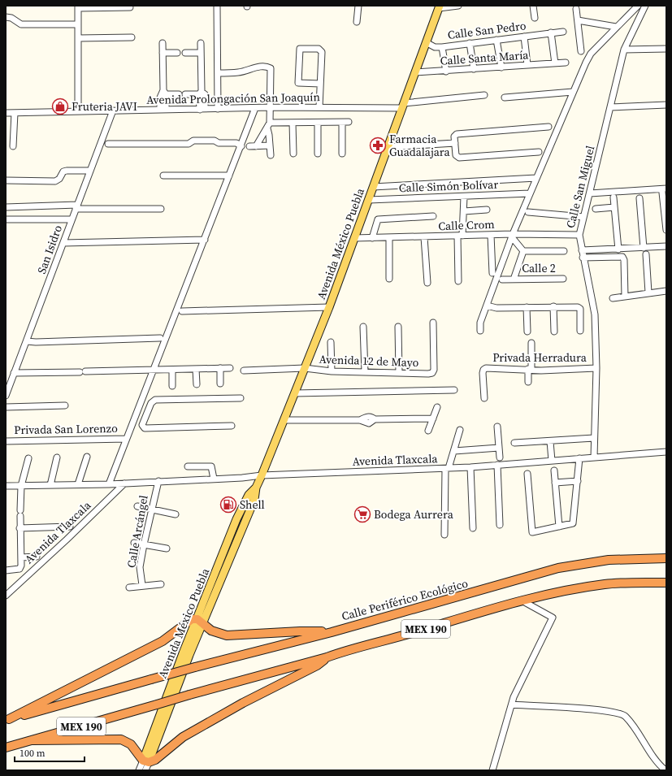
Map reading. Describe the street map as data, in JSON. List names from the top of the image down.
{
  "streets": {
    "highway": ["Calle Periférico Ecológico", "MEX 190"],
    "main road": ["Avenida México Puebla"],
    "street": [
      "Calle San Pedro",
      "Calle Santa María",
      "Avenida Prolongación San Joaquín",
      "Calle Simón Bolívar",
      "Calle San Miguel",
      "Calle Crom",
      "San Isidro",
      "Calle 2",
      "Privada Herradura",
      "Avenida 12 de Mayo",
      "Privada San Lorenzo",
      "Avenida Tlaxcala",
      "Calle Arcángel"
    ]
  },
  "crossings": [
    ["Calle San Pedro", "Avenida México Puebla"],
    ["Calle Santa María", "Avenida México Puebla"],
    ["Avenida Prolongación San Joaquín", "Avenida México Puebla"],
    ["Avenida Prolongación San Joaquín", "San Isidro"],
    ["Calle Simón Bolívar", "Avenida México Puebla"],
    ["Calle San Miguel", "Calle Crom"],
    ["Calle San Miguel", "Privada Herradura"],
    ["Calle San Miguel", "Avenida Tlaxcala"],
    ["Calle Crom", "Avenida México Puebla"],
    ["Calle Crom", "Calle 2"],
    ["Avenida México Puebla", "Avenida 12 de Mayo"],
    ["Avenida México Puebla", "Avenida Tlaxcala"],
    ["Avenida Tlaxcala", "Calle Arcángel"]
  ],
  "places": {
    "shop": ["Fruteria JAVI"],
    "pharmacy": ["Farmacia Guadalajara"],
    "fuel station": ["Shell"],
    "supermarket": ["Bodega Aurrera"]
  },
  "scale_bar": "100 m"
}
